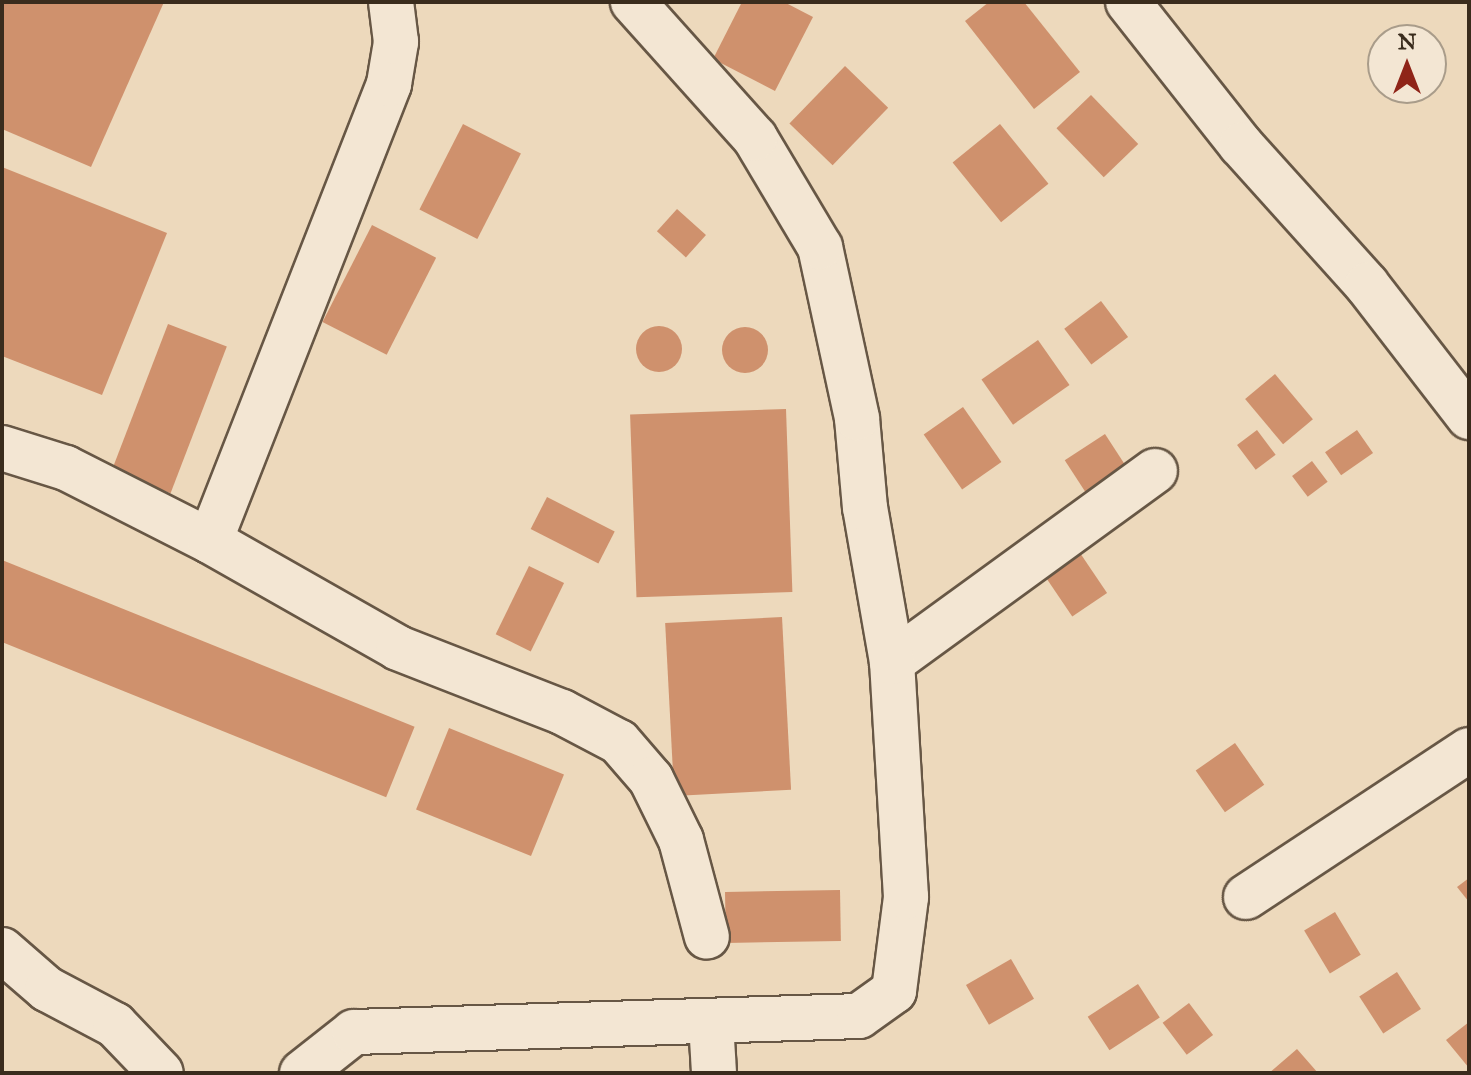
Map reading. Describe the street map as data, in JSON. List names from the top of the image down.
{
  "north": "top"
}
